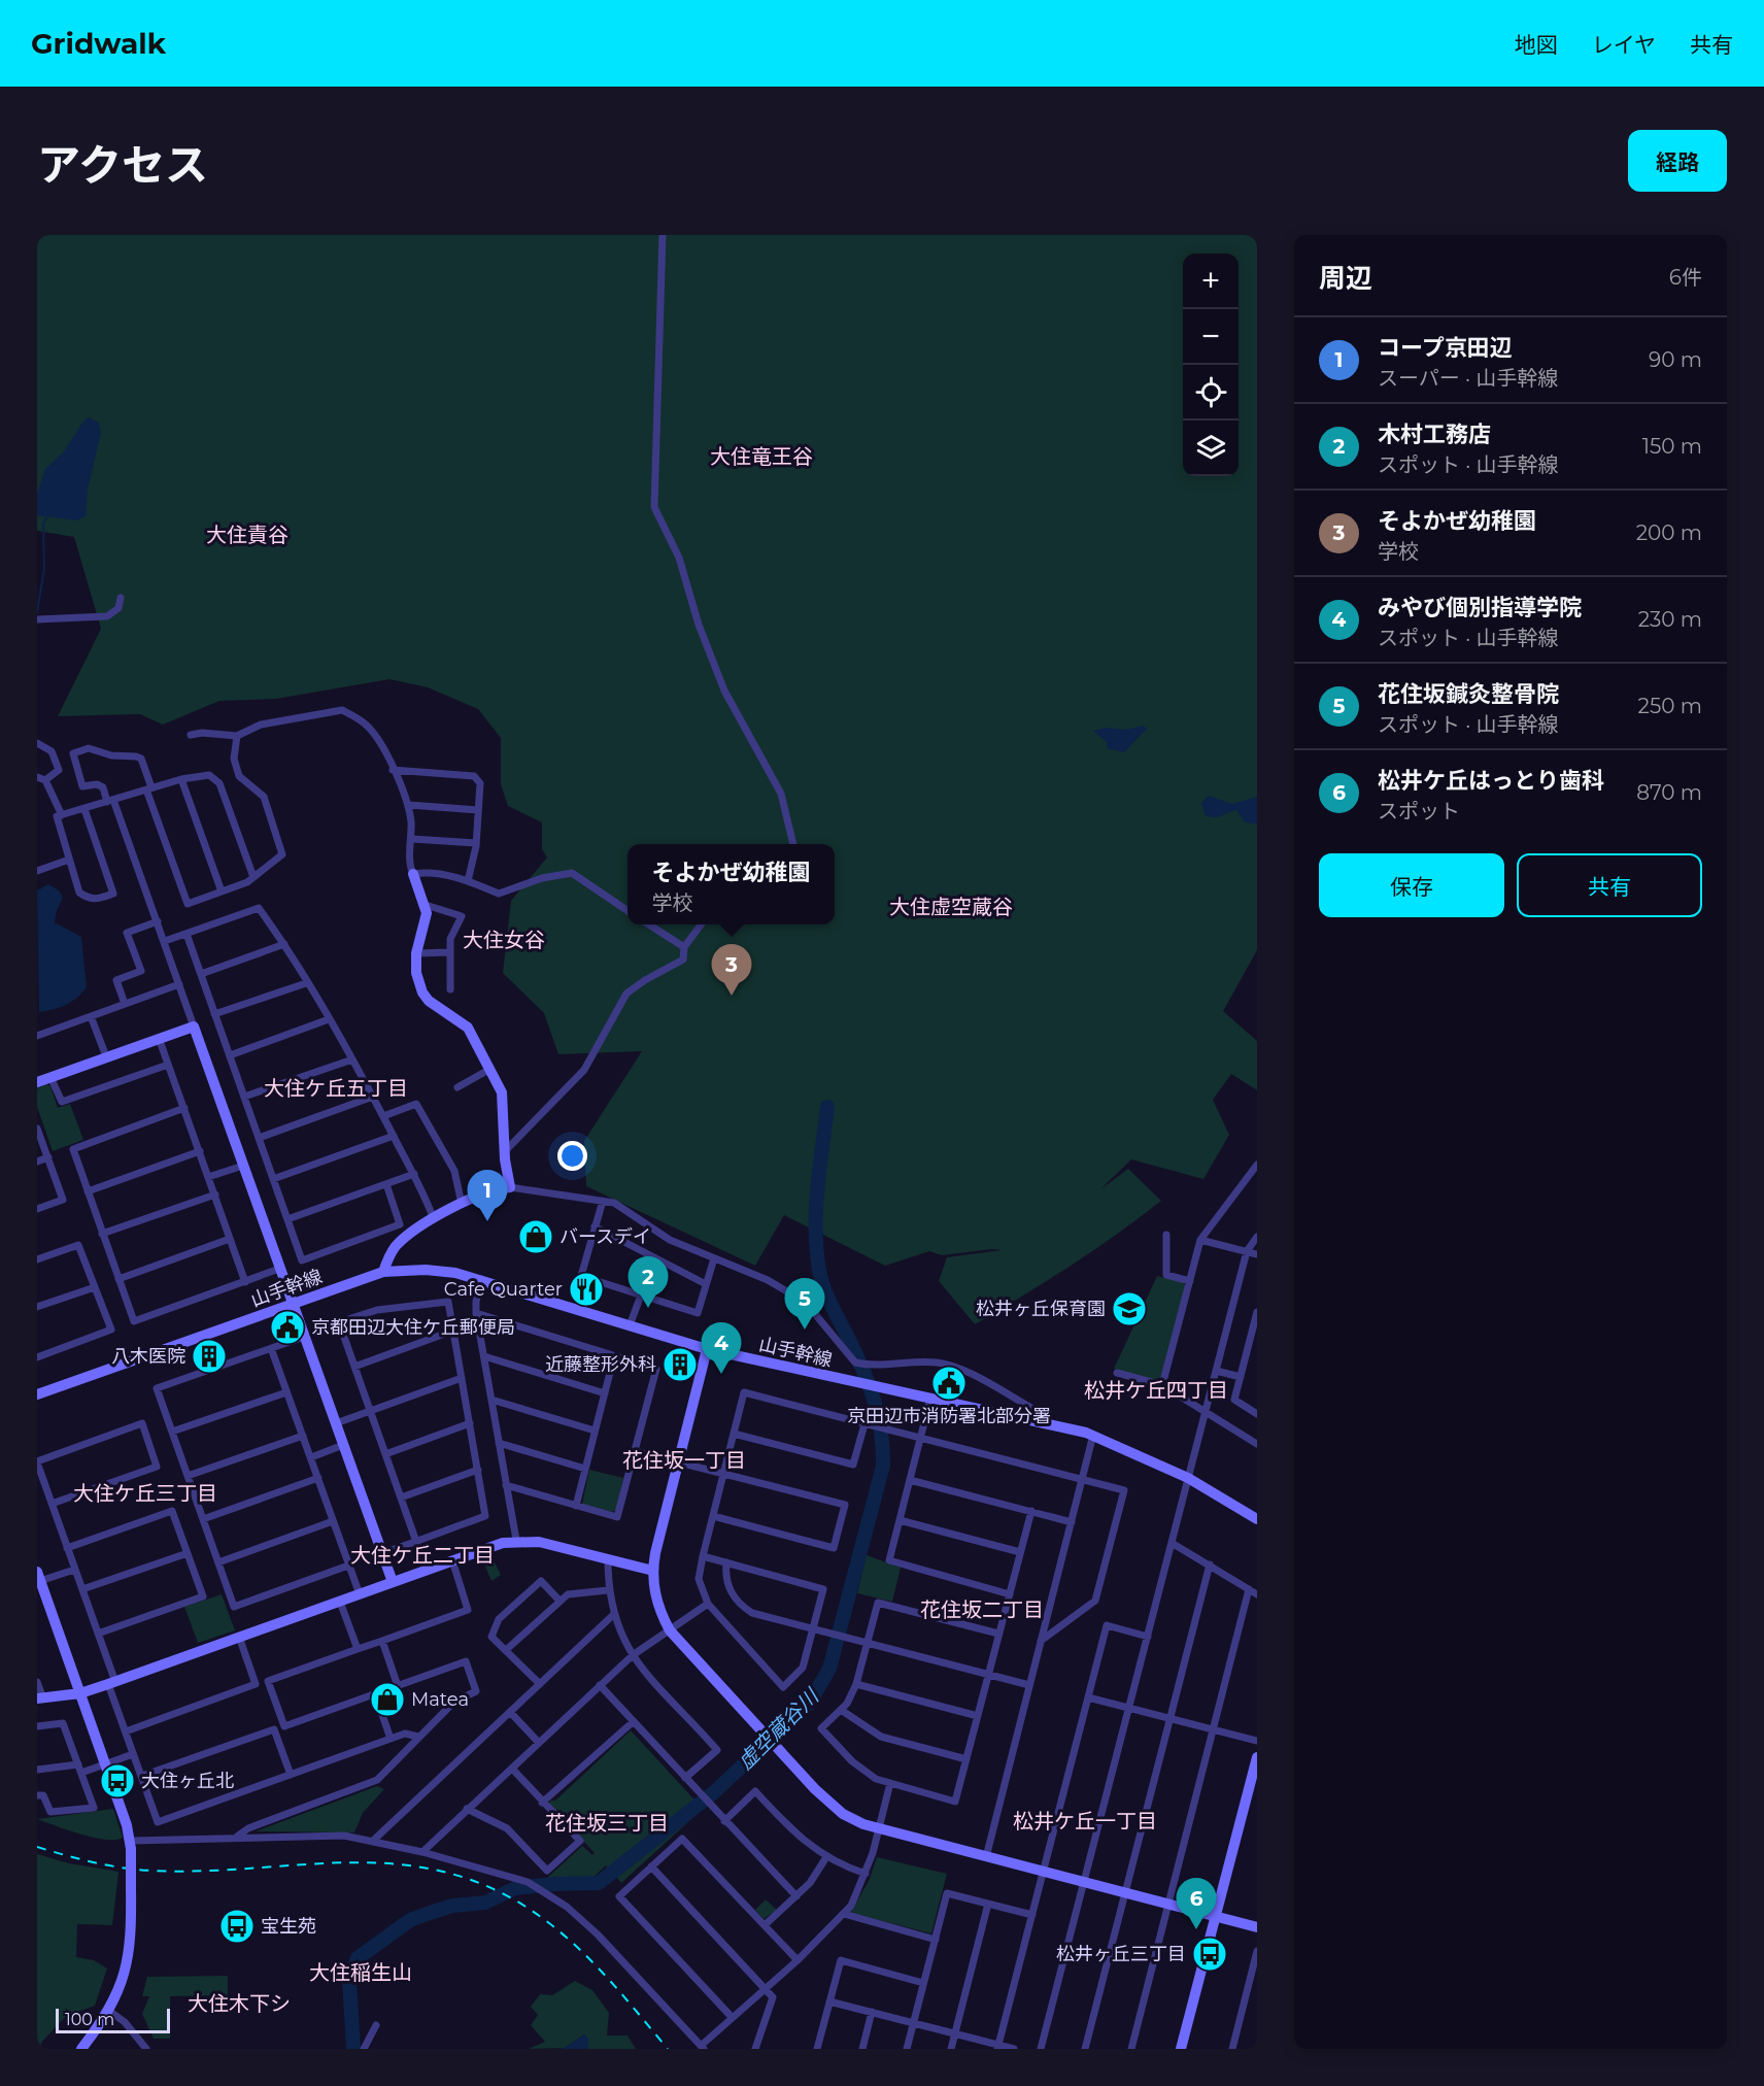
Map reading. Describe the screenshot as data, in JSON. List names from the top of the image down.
{
  "streets": {
    "street": ["山手幹線"]
  },
  "districts": [
    "大住竜王谷",
    "大住責谷",
    "大住虚空蔵谷",
    "大住女谷",
    "大住ケ丘五丁目",
    "松井ケ丘四丁目",
    "花住坂一丁目",
    "大住ケ丘三丁目",
    "大住ケ丘二丁目",
    "花住坂二丁目",
    "松井ケ丘一丁目",
    "花住坂三丁目",
    "大住稲生山",
    "大住木下シ"
  ],
  "water": ["虚空蔵谷川"],
  "places": {
    "shop": ["バースデイ", "Matea"],
    "restaurant": ["Cafe Quarter"],
    "school or university": ["松井ヶ丘保育園"],
    "public building": ["京都田辺大住ケ丘郵便局", "京田辺市消防署北部分署"],
    "building": ["八木医院", "近藤整形外科"],
    "bus stop": ["大住ヶ丘北", "宝生苑", "松井ヶ丘三丁目"]
  },
  "scale_bar": "100 m",
  "page": {
    "header": "Gridwalk",
    "nav": ["地図", "レイヤ", "共有"],
    "title": "アクセス",
    "buttons": [
      "経路",
      ["保存", "共有"]
    ],
    "heading": ["周辺", "6件"],
    "map_buttons": ["+", "−"],
    "list": [
      {
        "mark": "1",
        "name": "コープ京田辺",
        "note": "スーパー · 山手幹線",
        "value": "90 m"
      },
      {
        "mark": "2",
        "name": "木村工務店",
        "note": "スポット · 山手幹線",
        "value": "150 m"
      },
      {
        "mark": "3",
        "name": "そよかぜ幼稚園",
        "note": "学校",
        "value": "200 m"
      },
      {
        "mark": "4",
        "name": "みやび個別指導学院",
        "note": "スポット · 山手幹線",
        "value": "230 m"
      },
      {
        "mark": "5",
        "name": "花住坂鍼灸整骨院",
        "note": "スポット · 山手幹線",
        "value": "250 m"
      },
      {
        "mark": "6",
        "name": "松井ケ丘はっとり歯科",
        "note": "スポット",
        "value": "870 m"
      }
    ],
    "popup": ["そよかぜ幼稚園", "学校"],
    "pins": [
      "3",
      "1",
      "2",
      "5",
      "4",
      "6"
    ],
    "scale": "100 m"
  }
}
